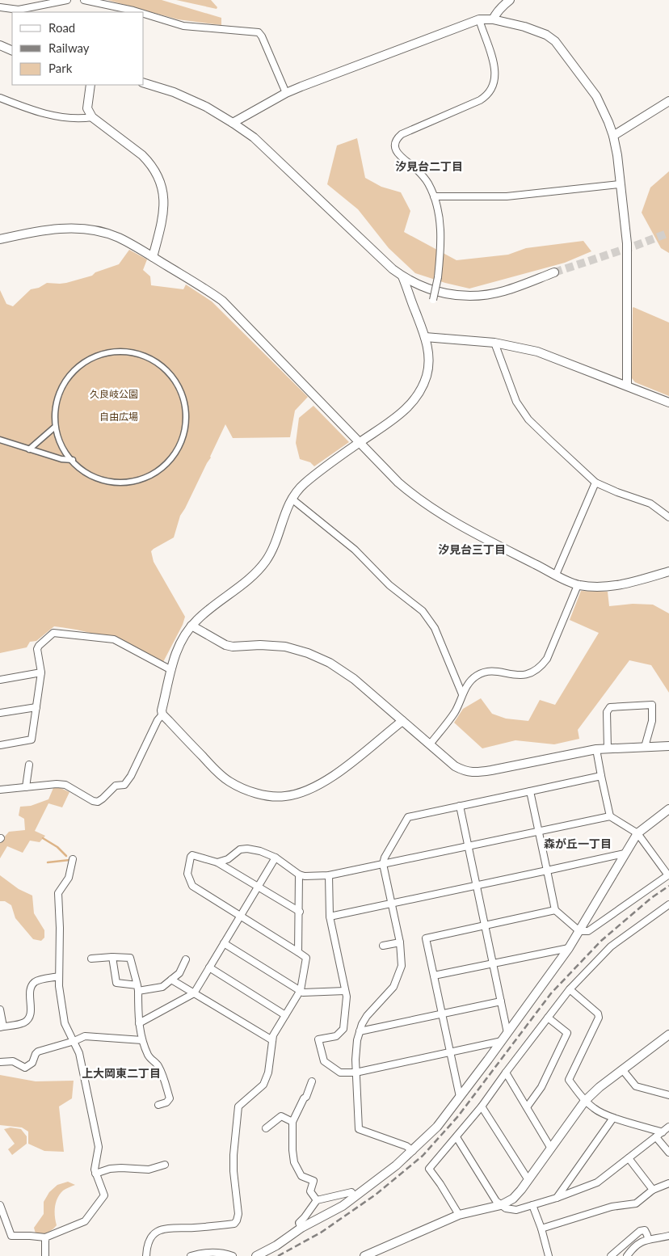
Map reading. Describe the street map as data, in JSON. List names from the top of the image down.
{
  "districts": [
    "汐見台二丁目",
    "汐見台三丁目",
    "森が丘一丁目",
    "上大岡東二丁目"
  ],
  "parks": ["久良岐公園", "自由広場"],
  "legend": ["Road", "Railway", "Park"]
}
